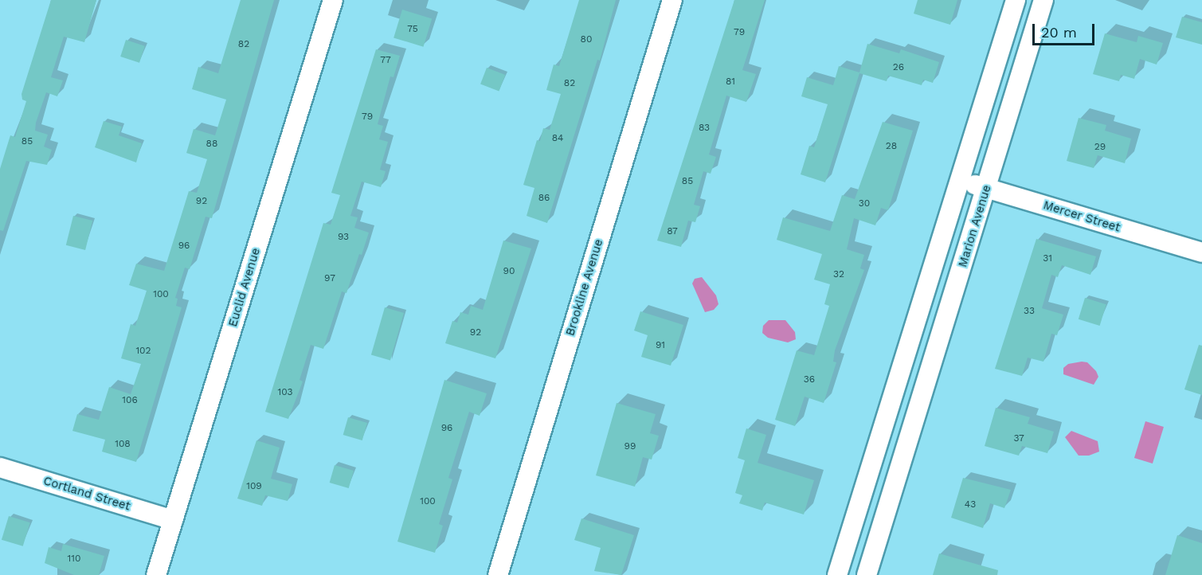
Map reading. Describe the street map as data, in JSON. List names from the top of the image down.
{
  "streets": {
    "street": [
      "Mercer Street",
      "Marion Avenue",
      "Euclid Avenue",
      "Brookline Avenue",
      "Cortland Street"
    ]
  },
  "crossings": [
    ["Mercer Street", "Marion Avenue"],
    ["Euclid Avenue", "Cortland Street"]
  ],
  "house_numbers": [
    "75",
    "79",
    "80",
    "82",
    "77",
    "26",
    "81",
    "82",
    "79",
    "83",
    "84",
    "85",
    "88",
    "28",
    "29",
    "85",
    "86",
    "92",
    "30",
    "87",
    "93",
    "96",
    "31",
    "90",
    "32",
    "97",
    "100",
    "33",
    "92",
    "91",
    "102",
    "36",
    "103",
    "106",
    "96",
    "37",
    "108",
    "99",
    "109",
    "100",
    "43",
    "110"
  ],
  "scale_bar": "20 m"
}
